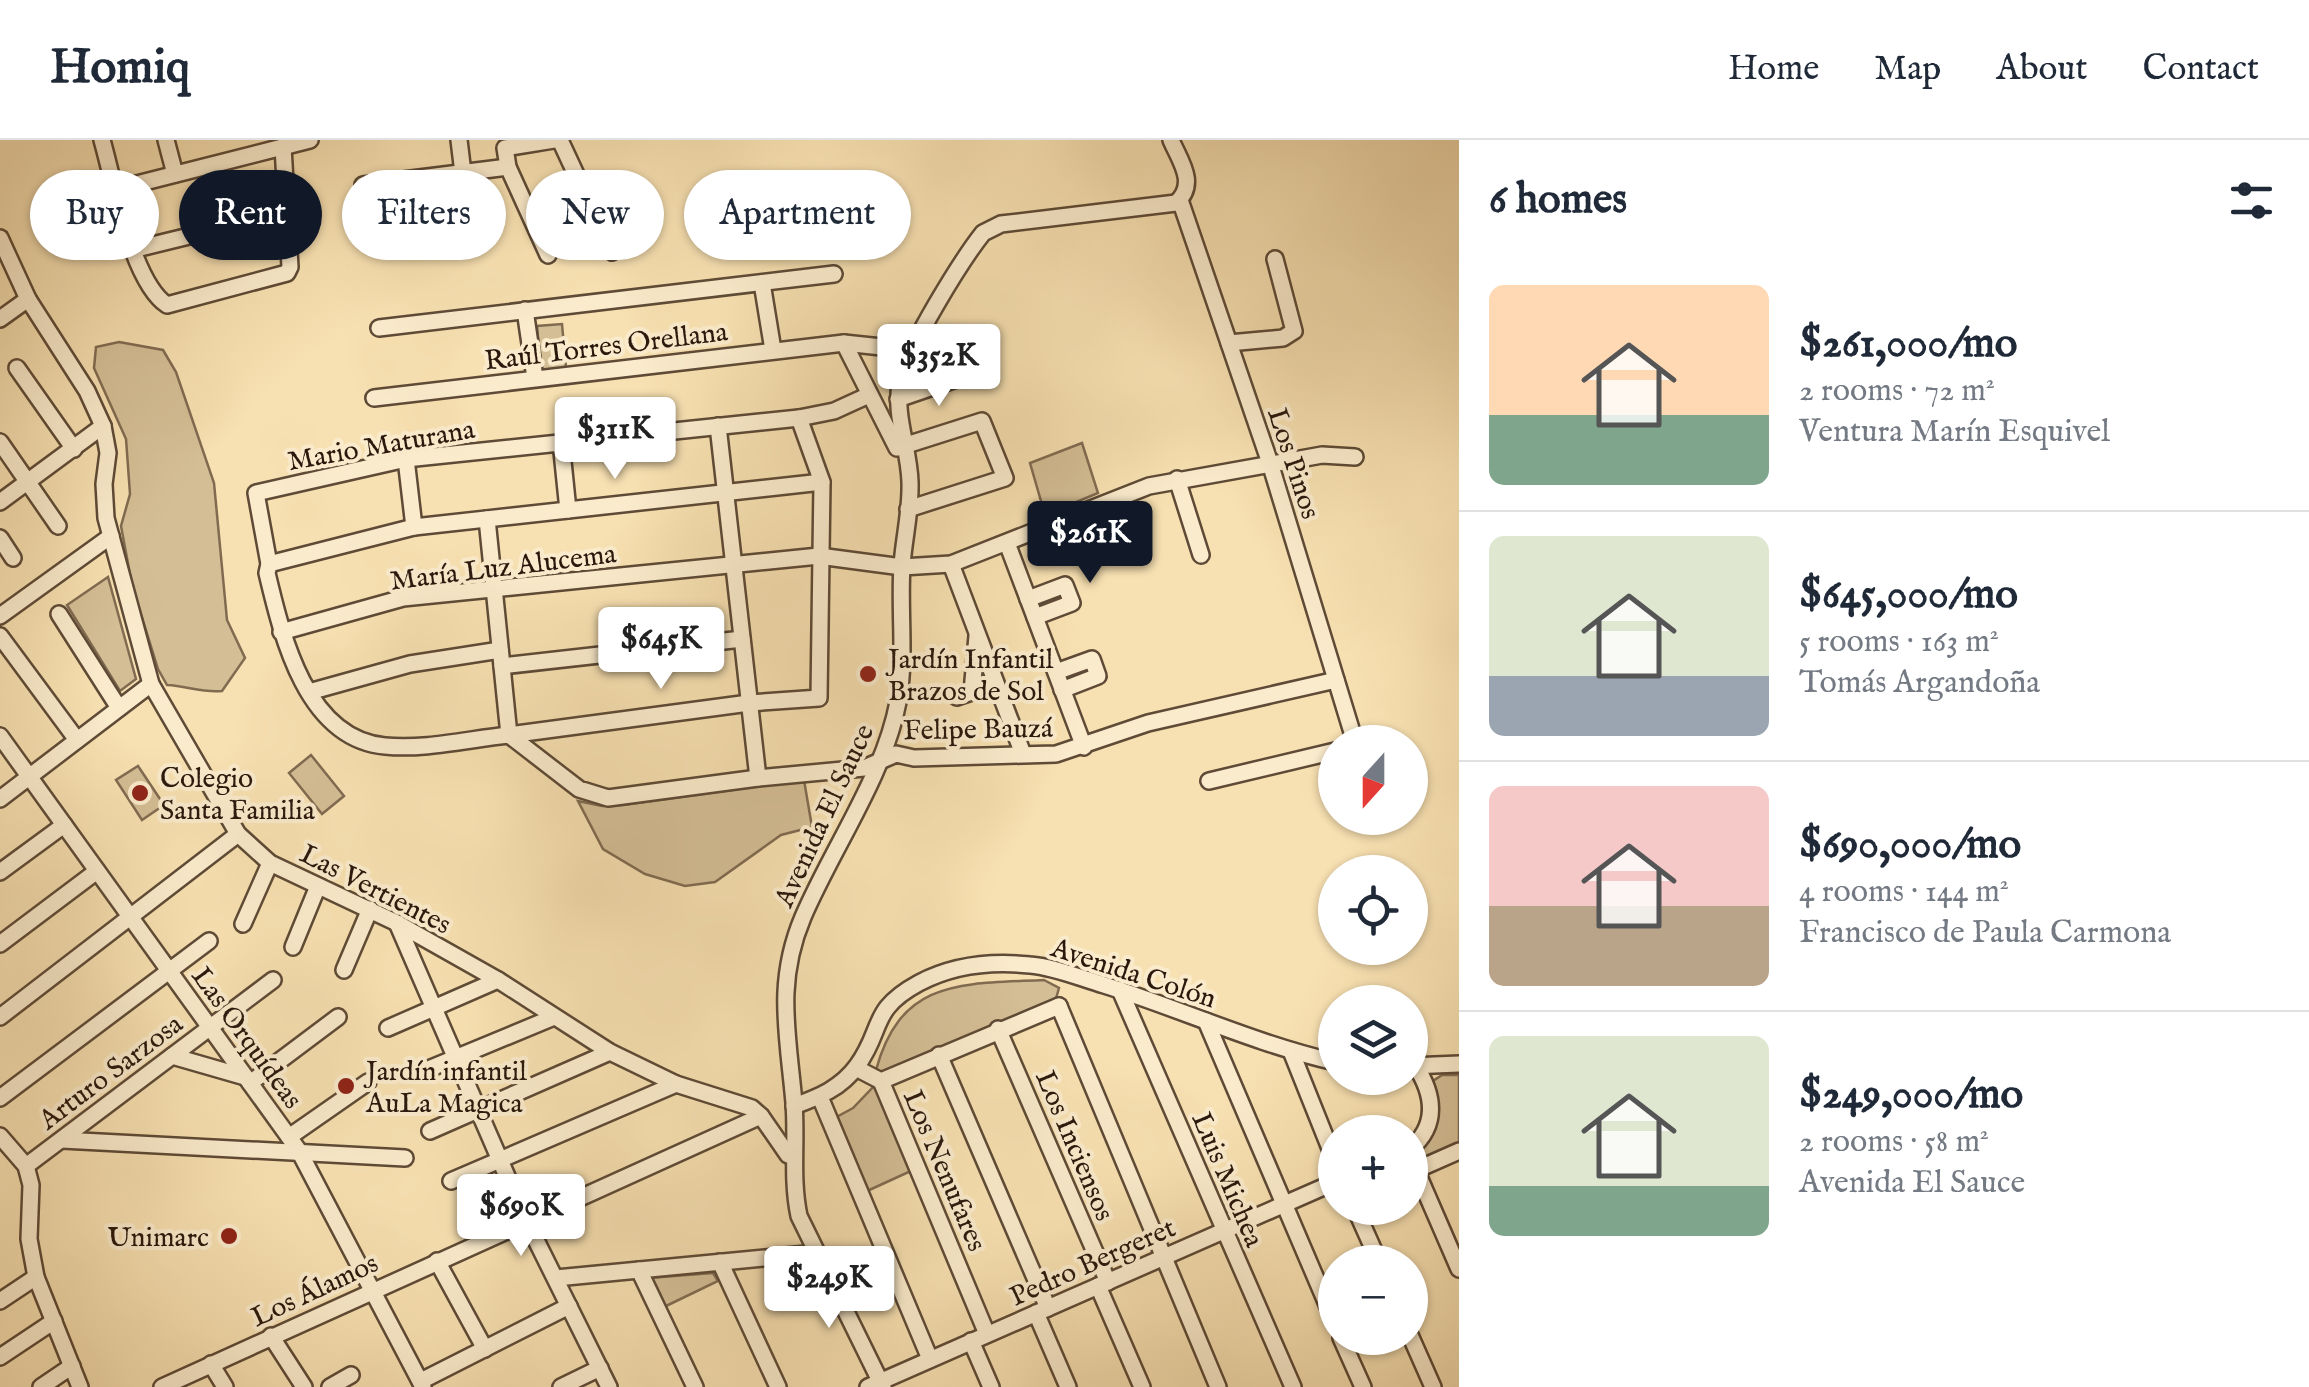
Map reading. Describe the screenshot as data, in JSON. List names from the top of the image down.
{
  "streets": {
    "street": [
      "Raúl Torres Orellana",
      "Mario Maturana",
      "Los Pinos",
      "María Luz Alucema",
      "Felipe Bauzá",
      "Avenida El Sauce",
      "Las Vertientes",
      "Avenida Colón",
      "Las Orquídeas",
      "Arturo Sarzosa",
      "Los Inciensos",
      "Los Nenufares",
      "Luis Michea",
      "Pedro Bergeret",
      "Los Álamos"
    ]
  },
  "crossings": [
    ["Raúl Torres Orellana", "Avenida El Sauce"],
    ["Los Pinos", "María Luz Alucema"],
    ["Los Pinos", "Felipe Bauzá"],
    ["Los Pinos", "Avenida El Sauce"],
    ["María Luz Alucema", "Avenida El Sauce"],
    ["Felipe Bauzá", "Avenida El Sauce"],
    ["Avenida El Sauce", "Avenida Colón"],
    ["Avenida El Sauce", "Pedro Bergeret"],
    ["Las Vertientes", "Los Álamos"],
    ["Avenida Colón", "Luis Michea"],
    ["Las Orquídeas", "Arturo Sarzosa"],
    ["Las Orquídeas", "Los Álamos"],
    ["Los Inciensos", "Pedro Bergeret"],
    ["Los Nenufares", "Pedro Bergeret"],
    ["Luis Michea", "Pedro Bergeret"]
  ],
  "places": [
    "Jardín Infantil Brazos de Sol",
    "Colegio Santa Familia",
    "Jardín infantil AuLa Magica",
    "Unimarc"
  ],
  "north": "bottom",
  "page": {
    "header": "Homiq",
    "nav": [
      "Home",
      "Map",
      "About",
      "Contact"
    ],
    "heading": "6 homes",
    "chip": [
      "Buy",
      "Rent",
      "Filters",
      "New",
      "Apartment"
    ],
    "list": [
      {
        "name": "$261,000/mo",
        "note": "2 rooms · 72 m² · Ventura Marín Esquivel"
      },
      {
        "name": "$645,000/mo",
        "note": "5 rooms · 163 m² · Tomás Argandoña"
      },
      {
        "name": "$690,000/mo",
        "note": "4 rooms · 144 m² · Francisco de Paula Carmona"
      },
      {
        "name": "$249,000/mo",
        "note": "2 rooms · 58 m² · Avenida El Sauce"
      }
    ],
    "price": [
      "$352K",
      "$311K",
      "$261K",
      "$645K",
      "$690K",
      "$249K"
    ],
    "map_buttons": ["+", "−"]
  }
}
